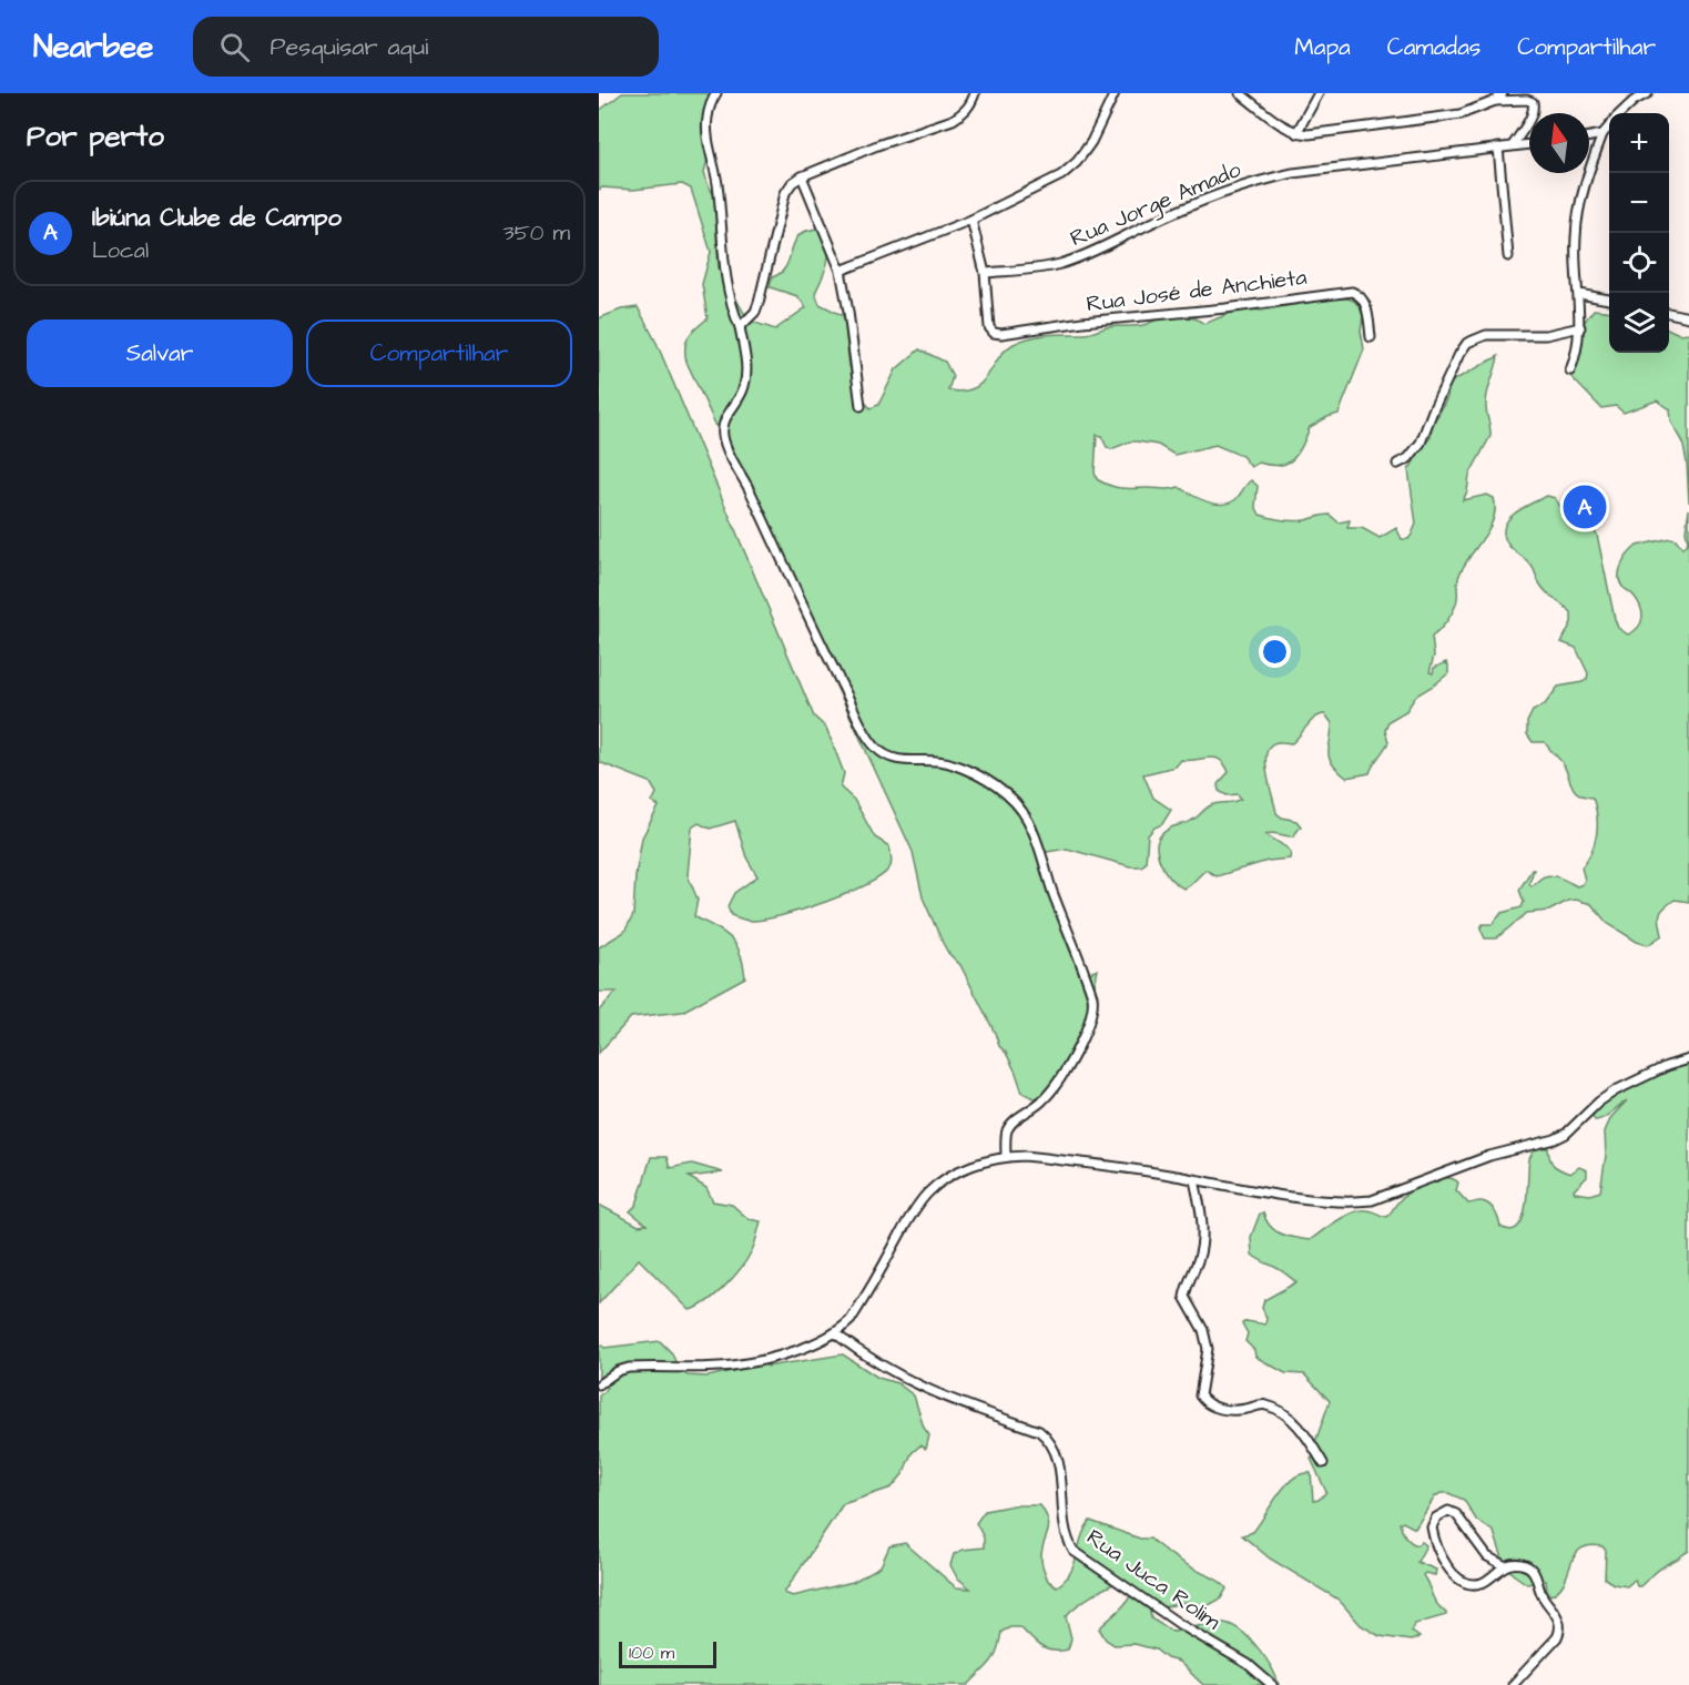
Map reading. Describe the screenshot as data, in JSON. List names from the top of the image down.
{
  "streets": {
    "street": ["Rua Jorge Amado", "Rua José de Anchieta", "Rua Juca Rolim"]
  },
  "crossings": [
    ["Rua Jorge Amado", "Rua José de Anchieta"]
  ],
  "scale_bar": "100 m",
  "north": "top",
  "page": {
    "header": "Nearbee",
    "search": "Pesquisar aqui",
    "nav": ["Mapa", "Camadas", "Compartilhar"],
    "heading": "Por perto",
    "map_buttons": ["+", "−"],
    "list": [
      {
        "mark": "A",
        "name": "Ibiúna Clube de Campo",
        "note": "Local",
        "value": "350 m"
      }
    ],
    "buttons": ["Salvar", "Compartilhar"],
    "pins": "A",
    "scale": "100 m"
  }
}
